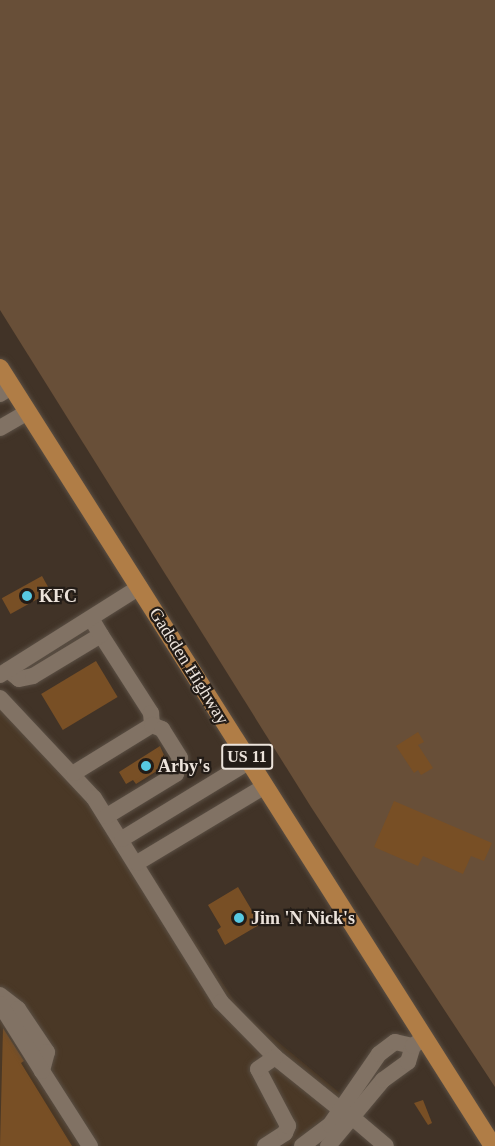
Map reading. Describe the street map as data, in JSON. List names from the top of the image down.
{
  "streets": {
    "main road": ["Gadsden Highway", "US 11"]
  },
  "places": ["KFC", "Arby's", "Jim 'N Nick's"]
}
